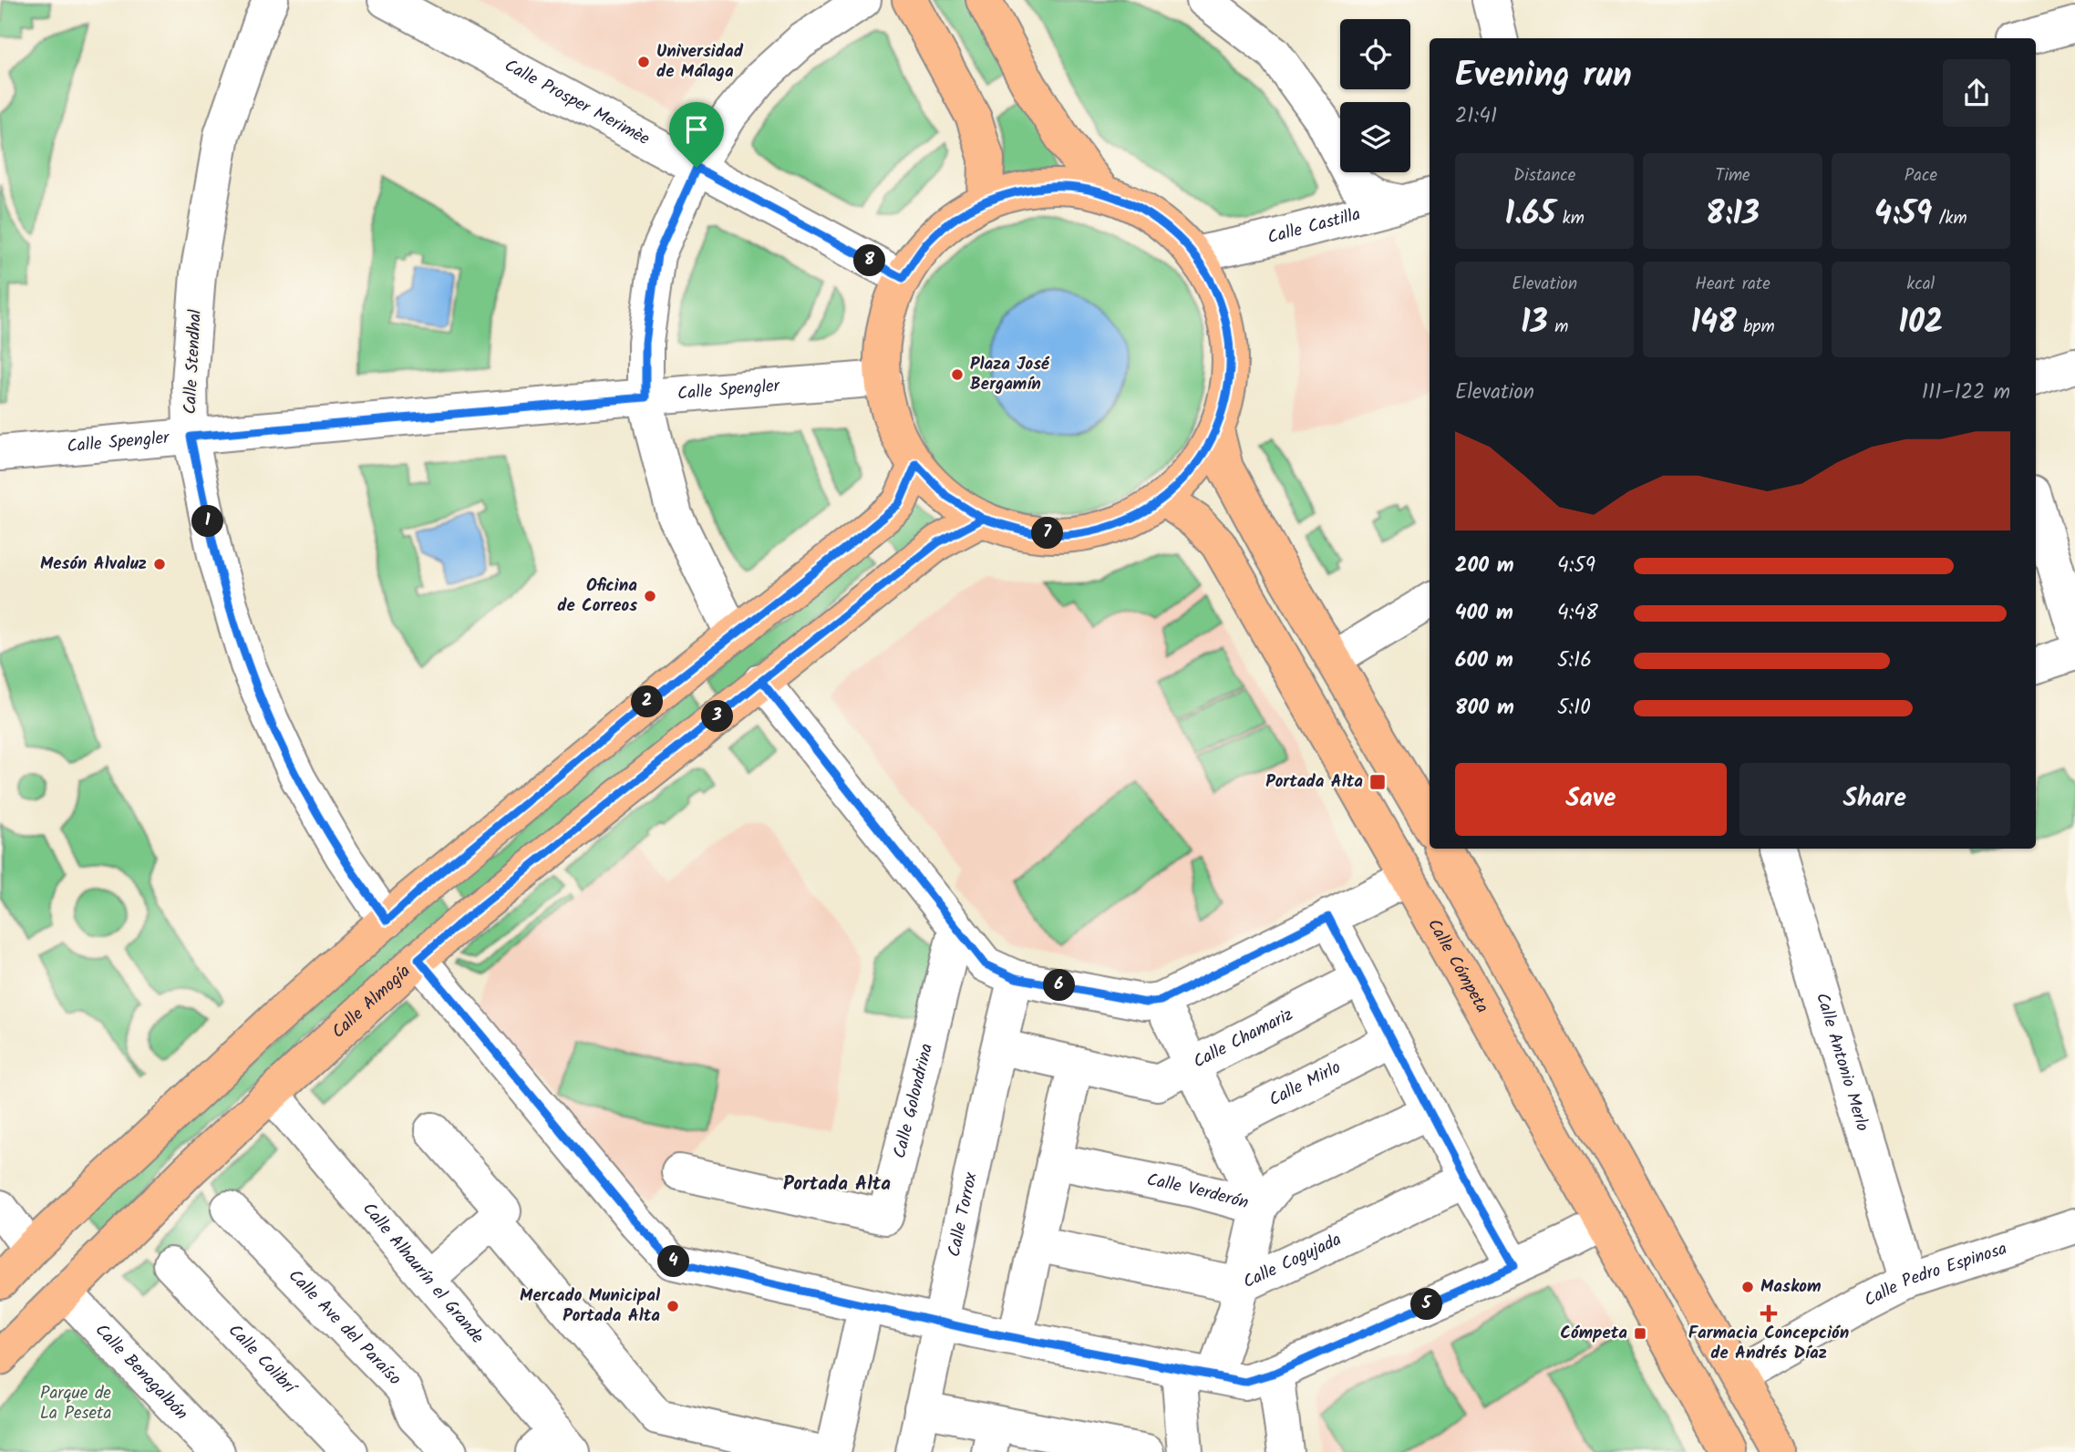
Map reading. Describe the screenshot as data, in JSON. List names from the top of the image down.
{
  "streets": {
    "main road": ["Calle Cómpeta", "Calle Almogía"],
    "street": [
      "Calle Prosper Merimèe",
      "Calle Castilla",
      "Calle Stendhal",
      "Calle Spengler",
      "Calle Chamariz",
      "Calle Antonio Merlo",
      "Calle Mirlo",
      "Calle Golondrina",
      "Calle Verderón",
      "Calle Torrox",
      "Calle Cogujada",
      "Calle Alhaurín el Grande",
      "Calle Pedro Espinosa",
      "Calle Ave del Paraíso",
      "Calle Colibrí",
      "Calle Benagalbón"
    ]
  },
  "crossings": [
    ["Calle Stendhal", "Calle Spengler"],
    ["Calle Almogía", "Calle Alhaurín el Grande"],
    ["Calle Almogía", "Calle Benagalbón"],
    ["Calle Chamariz", "Calle Torrox"],
    ["Calle Antonio Merlo", "Calle Pedro Espinosa"]
  ],
  "districts": ["Portada Alta"],
  "parks": ["Parque de La Peseta"],
  "places": {
    "other": [
      "Universidad de Málaga",
      "Plaza José Bergamín",
      "Mesón Alvaluz",
      "Oficina de Correos",
      "Maskom",
      "Mercado Municipal Portada Alta"
    ],
    "transit": ["Portada Alta", "Cómpeta"],
    "health": ["Farmacia Concepción de Andrés Díaz"]
  },
  "page": {
    "heading": ["Evening run", "21:41"],
    "stats": [
      ["Distance", "1.65 km"],
      ["Time", "8:13"],
      ["Pace", "4:59 /km"],
      ["Elevation", "13 m"],
      ["Heart rate", "148 bpm"],
      ["kcal", "102"]
    ],
    "pins": [
      "8",
      "1",
      "7",
      "2",
      "3",
      "6",
      "4",
      "5"
    ],
    "chart": ["Elevation", "111–122 m"],
    "list": [
      {
        "name": "200 m",
        "note": "4:59"
      },
      {
        "name": "400 m",
        "note": "4:48"
      },
      {
        "name": "600 m",
        "note": "5:16"
      },
      {
        "name": "800 m",
        "note": "5:10"
      }
    ],
    "buttons": ["Save", "Share"]
  }
}
